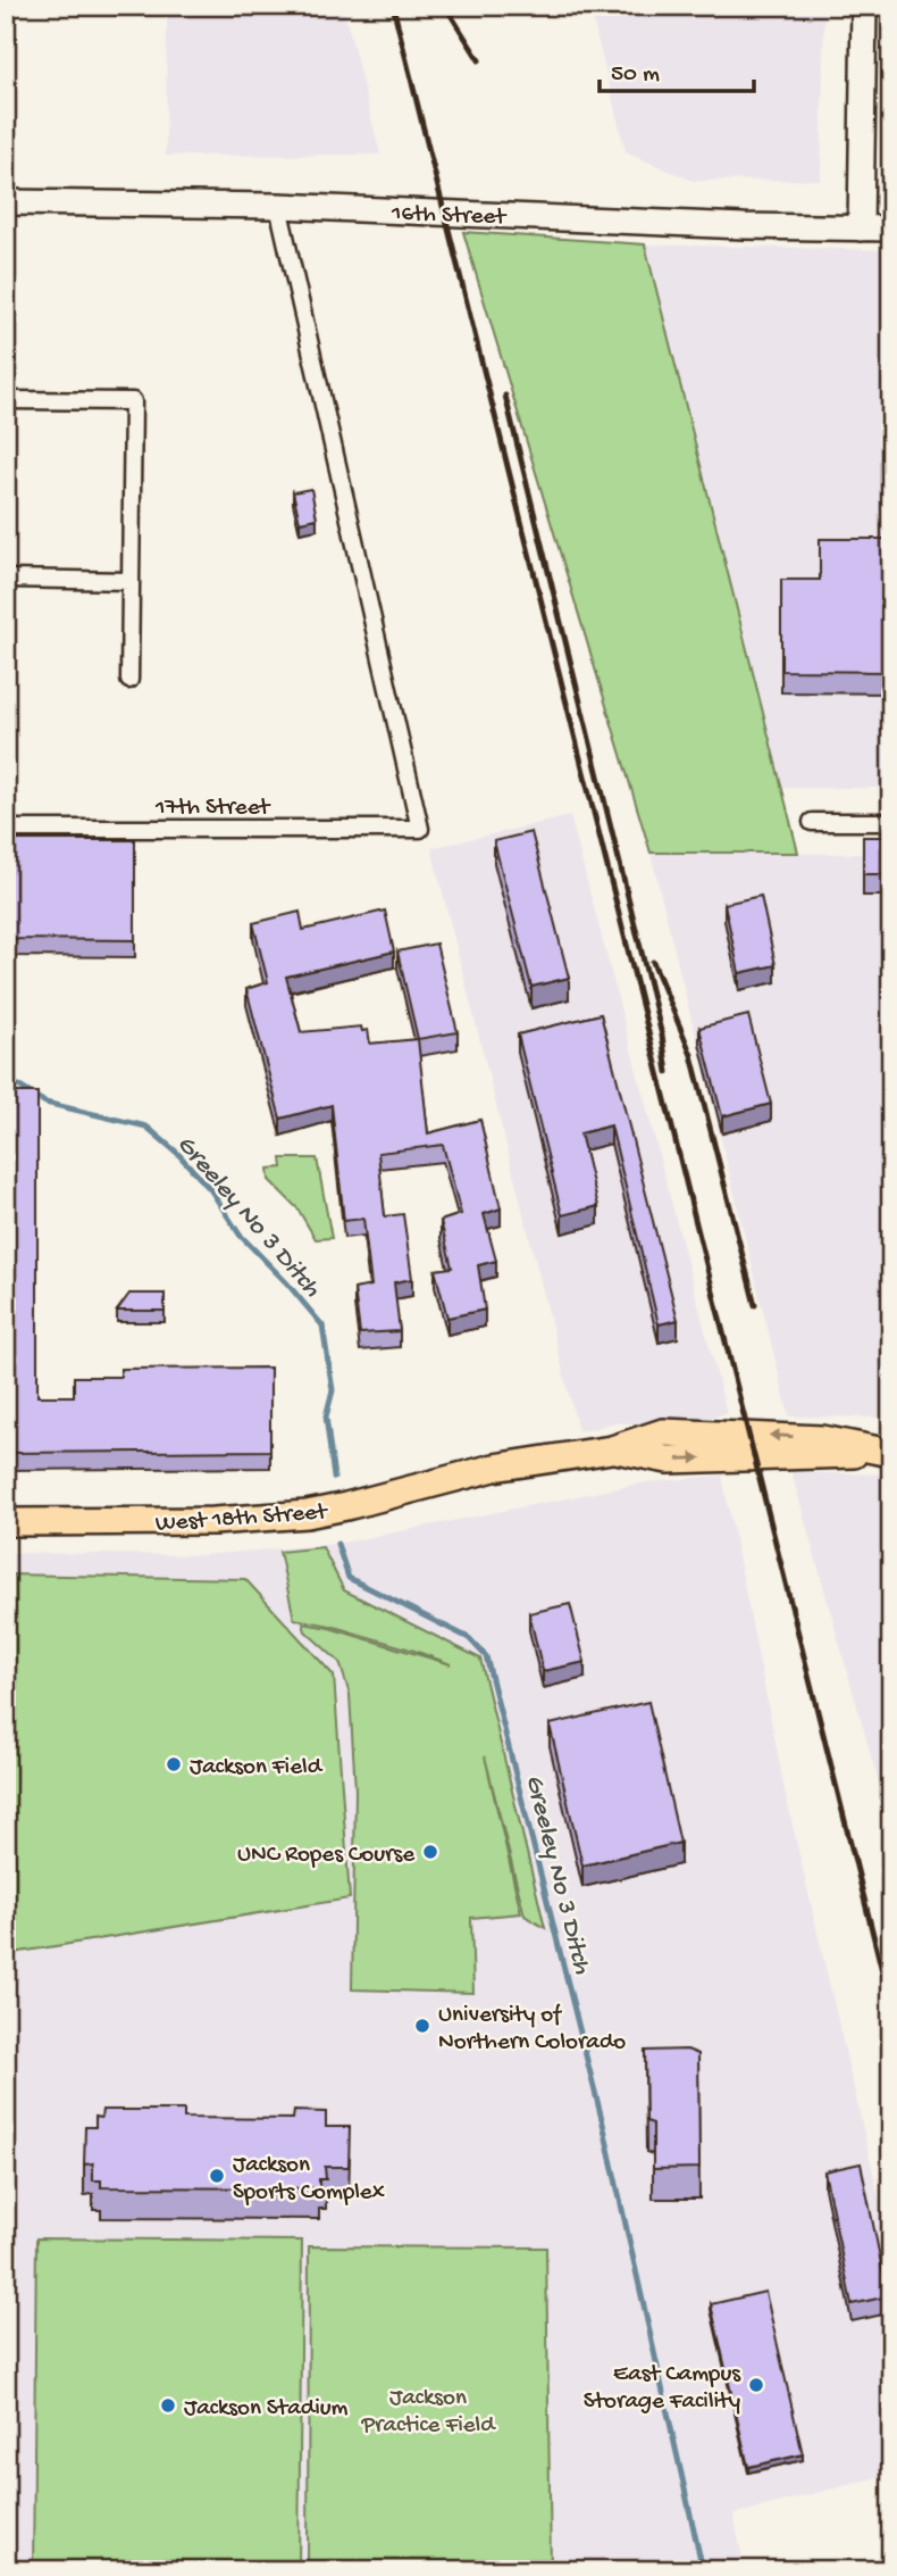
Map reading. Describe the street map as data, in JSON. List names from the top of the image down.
{
  "streets": {
    "main road": ["16th Street", "West 18th Street"],
    "street": ["17th Street"]
  },
  "crossings": [
    ["16th Street", "17th Street"]
  ],
  "water": ["Greeley No 3 Ditch"],
  "parks": ["Jackson Practice Field"],
  "places": [
    "Jackson Field",
    "UNC Ropes Course",
    "University of Northern Colorado",
    "Jackson Sports Complex",
    "East Campus Storage Facility",
    "Jackson Stadium"
  ],
  "scale_bar": "50 m"
}
